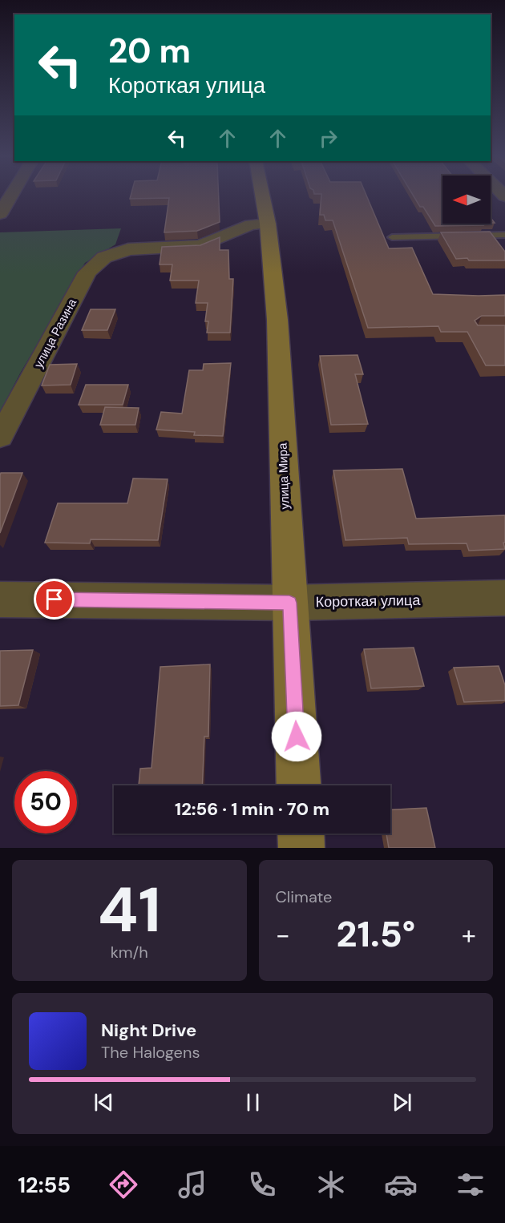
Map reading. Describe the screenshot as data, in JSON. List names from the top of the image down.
{
  "streets": {
    "main road": ["улица Мира"],
    "street": ["улица Разина", "Короткая улица"]
  },
  "crossings": [
    ["улица Разина", "улица Мира"],
    ["улица Мира", "Короткая улица"]
  ],
  "north": "left",
  "page": {
    "turn": ["20 m", "Короткая улица"],
    "limit": "50",
    "trip": "12:56 · 1 min · 70 m",
    "tile": [
      ["41", "km/h"],
      "Climate"
    ],
    "heat": ["−", "21.5°", "+"],
    "song": ["Night Drive", "The Halogens"],
    "tabs": "12:55"
  }
}
